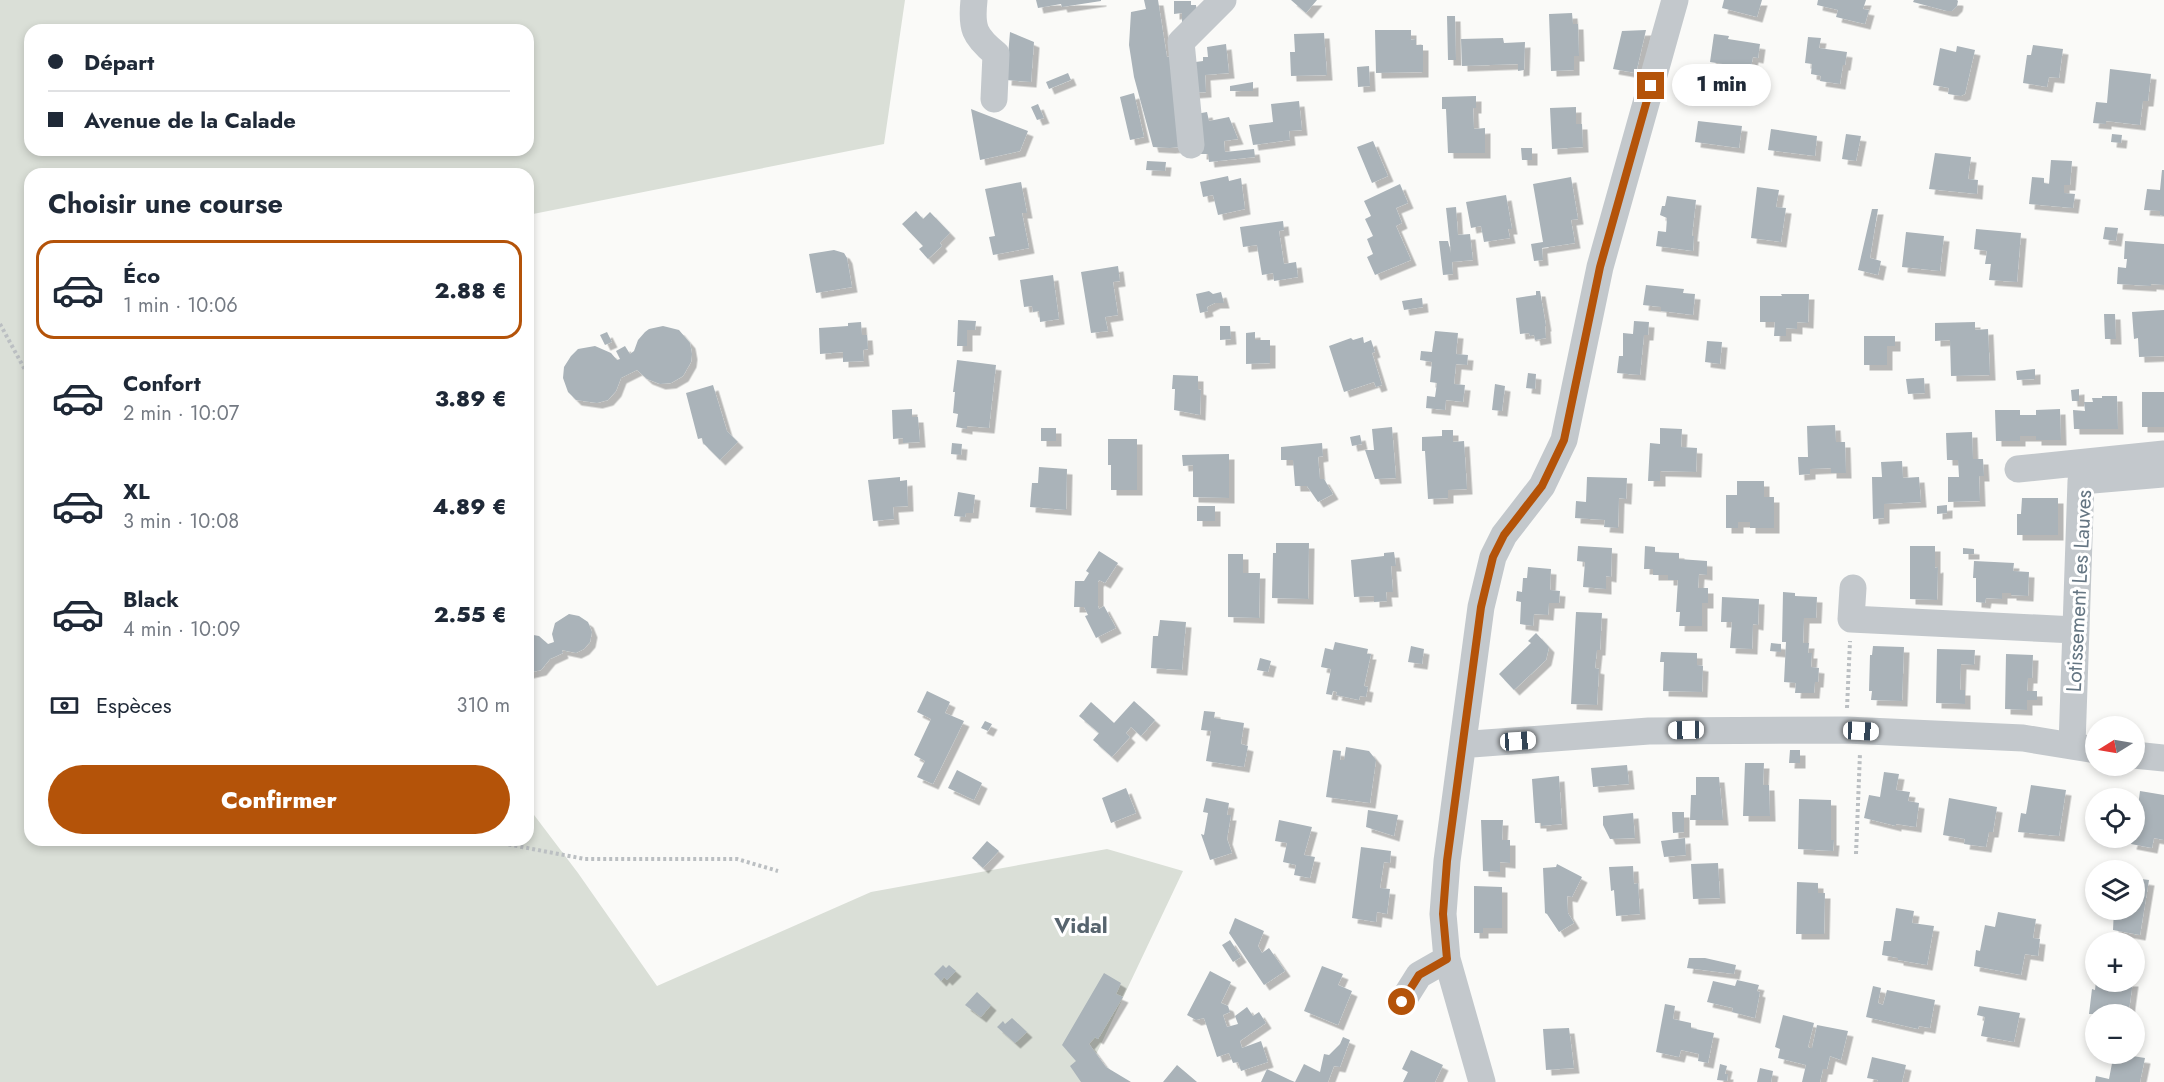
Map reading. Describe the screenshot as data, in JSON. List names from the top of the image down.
{
  "streets": {
    "street": ["Lotissement Les Lauves"]
  },
  "districts": ["Vidal"],
  "north": "left",
  "page": {
    "banner": ["Départ", "Avenue de la Calade"],
    "bubble": "1 min",
    "heading": "Choisir une course",
    "list": [
      {
        "name": "Éco",
        "note": "1 min · 10:06",
        "value": "2.88 €"
      },
      {
        "name": "Confort",
        "note": "2 min · 10:07",
        "value": "3.89 €"
      },
      {
        "name": "XL",
        "note": "3 min · 10:08",
        "value": "4.89 €"
      },
      {
        "name": "Black",
        "note": "4 min · 10:09",
        "value": "2.55 €"
      }
    ],
    "pay": ["Espèces", "310 m"],
    "map_buttons": ["+", "−"],
    "buttons": "Confirmer"
  }
}
